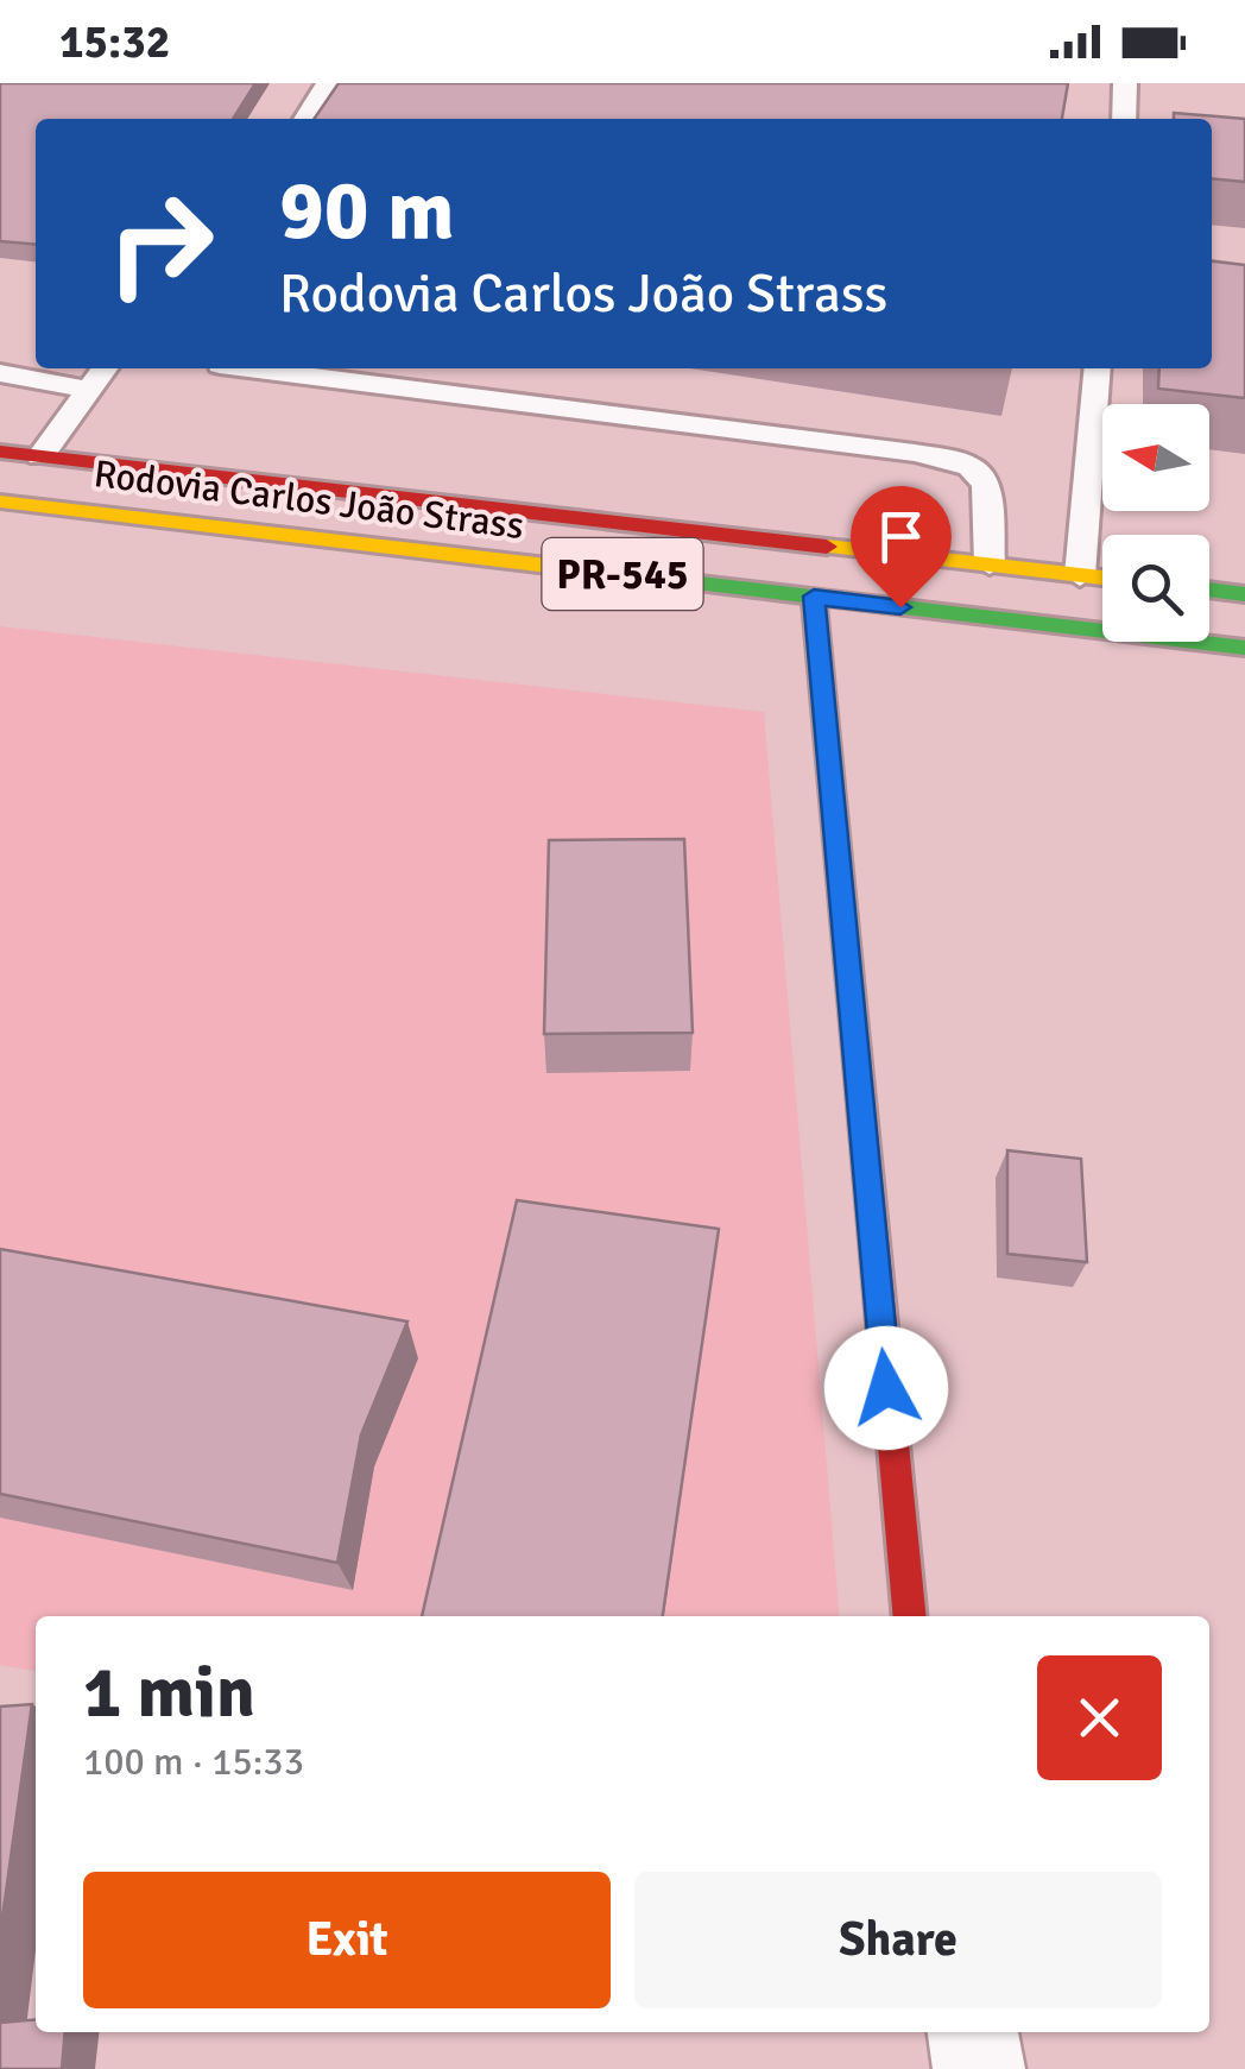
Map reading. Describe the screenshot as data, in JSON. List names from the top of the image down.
{
  "streets": {
    "main road": ["Rodovia Carlos João Strass", "PR-545"]
  },
  "north": "left",
  "page": {
    "status": "15:32",
    "turn": ["90 m", "Rodovia Carlos João Strass"],
    "heading": ["1 min", "100 m · 15:33"],
    "buttons": ["Exit", "Share"]
  }
}
